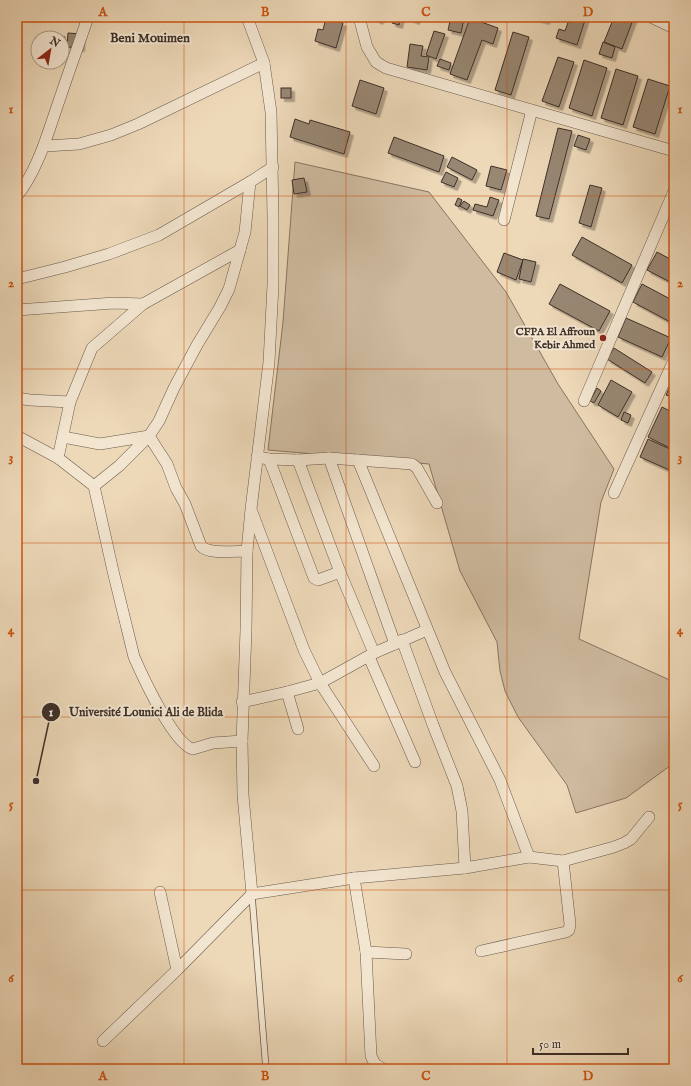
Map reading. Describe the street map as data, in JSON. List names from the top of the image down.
{
  "districts": ["Beni Mouimen"],
  "places": ["CFPA El Affroun Kebir Ahmed", "Université Lounici Ali de Blida"],
  "scale_bar": "50 m",
  "north": "top right",
  "grid": {
    "columns": [
      "A",
      "B",
      "C",
      "D"
    ],
    "rows": [
      "1",
      "2",
      "3",
      "4",
      "5",
      "6"
    ]
  }
}
